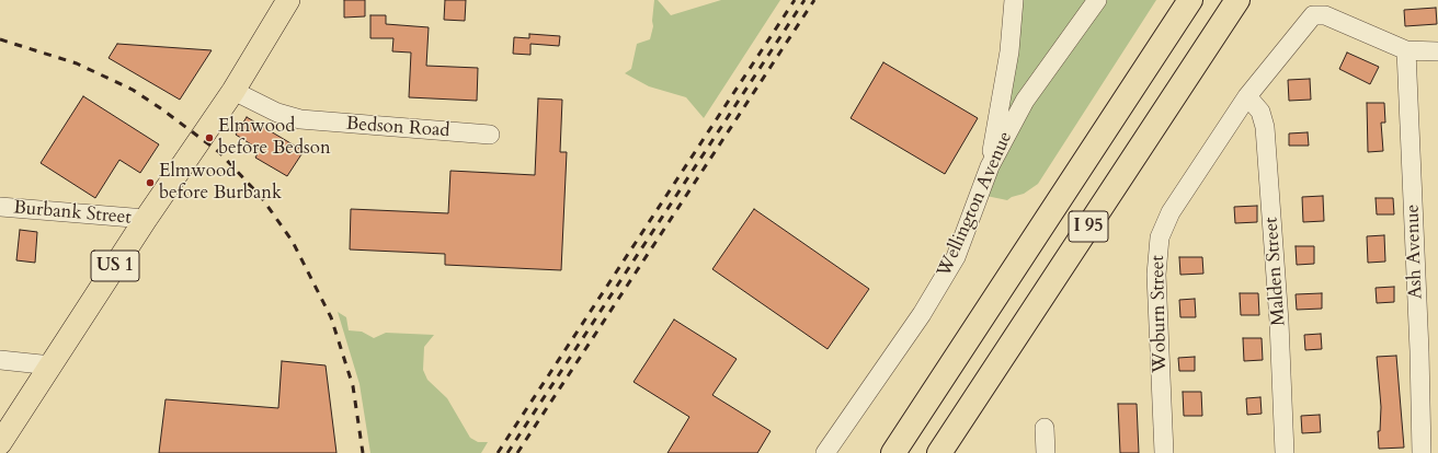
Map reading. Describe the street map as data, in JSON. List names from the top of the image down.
{
  "streets": {
    "highway": ["I 95"],
    "main road": ["US 1"],
    "street": [
      "Bedson Road",
      "Wellington Avenue",
      "Burbank Street",
      "Ash Avenue",
      "Malden Street",
      "Woburn Street"
    ]
  },
  "crossings": [
    ["Bedson Road", "US 1"],
    ["Burbank Street", "US 1"],
    ["Malden Street", "Woburn Street"]
  ],
  "places": ["Elmwood before Bedson", "Elmwood before Burbank"]
}
